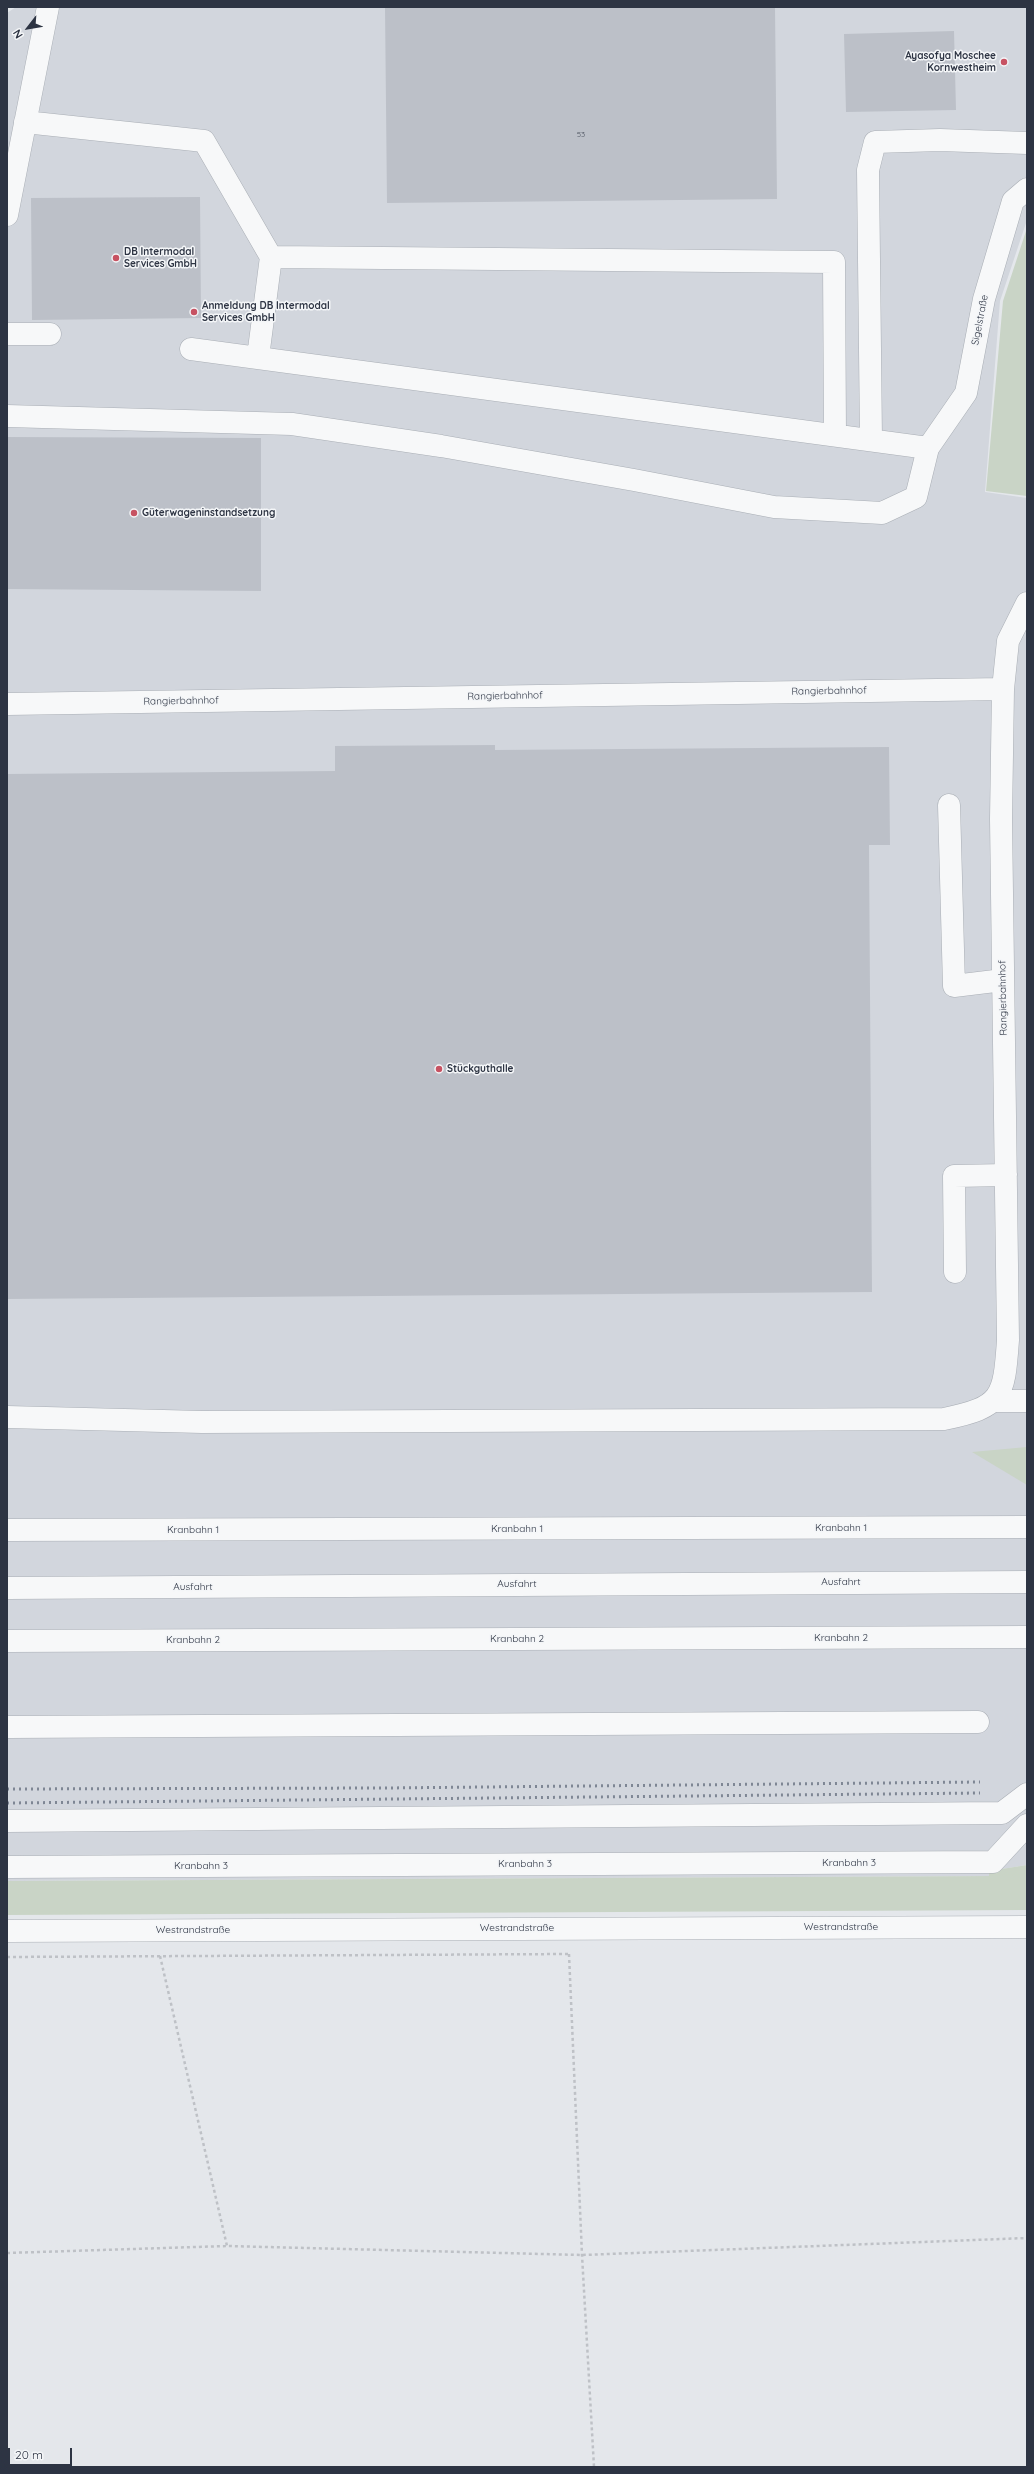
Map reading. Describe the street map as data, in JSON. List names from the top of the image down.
{
  "streets": {
    "street": [
      "Sigelstraße",
      "Rangierbahnhof",
      "Kranbahn 1",
      "Ausfahrt",
      "Kranbahn 2",
      "Kranbahn 3",
      "Westrandstraße"
    ]
  },
  "places": [
    "Ayasofya Moschee Kornwestheim",
    "DB Intermodal Services GmbH",
    "Anmeldung DB Intermodal Services GmbH",
    "Güterwageninstandsetzung",
    "Stückguthalle"
  ],
  "house_numbers": ["53"],
  "scale_bar": "20 m",
  "north": "bottom left"
}
